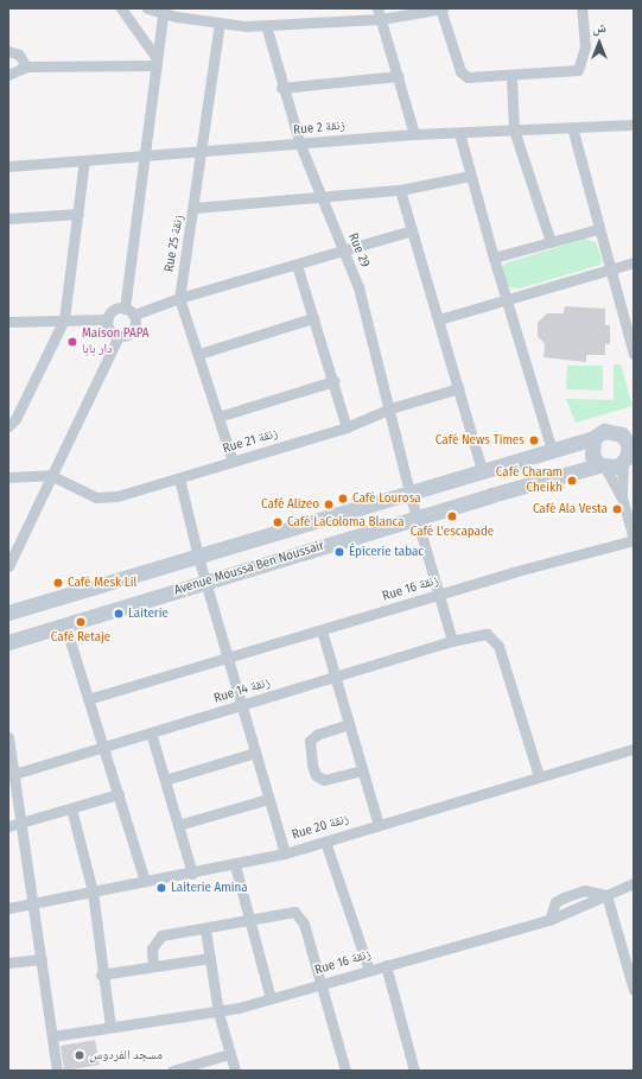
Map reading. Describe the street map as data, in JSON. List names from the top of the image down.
{
  "streets": {
    "street": [
      "Rue 2 زنقة",
      "Rue 25 زنقة",
      "Rue 29",
      "Rue 21 زنقة",
      "Avenue Moussa Ben Noussair",
      "Rue 16 زنقة",
      "Rue 14 زنقة",
      "Rue 20 زنقة"
    ]
  },
  "crossings": [
    ["Rue 2 زنقة", "Rue 25 زنقة"],
    ["Rue 2 زنقة", "Rue 29"],
    ["Rue 25 زنقة", "Rue 21 زنقة"],
    ["Rue 29", "Rue 21 زنقة"],
    ["Rue 29", "Avenue Moussa Ben Noussair"],
    ["Rue 29", "Rue 16 زنقة"],
    ["Rue 29", "Rue 14 زنقة"],
    ["Rue 14 زنقة", "Rue 20 زنقة"]
  ],
  "places": [
    "Maison PAPA دار بابا",
    "Café News Times",
    "Café Charam Cheikh",
    "Café Lourosa",
    "Café Alizeo",
    "Café Ala Vesta",
    "Café L'escapade",
    "Café LaColoma Blanca",
    "Épicerie tabac",
    "Café Mesk Lil",
    "Laiterie",
    "Café Retaje",
    "Laiterie Amina",
    "مسجد الفردوس"
  ],
  "north": "top"
}
